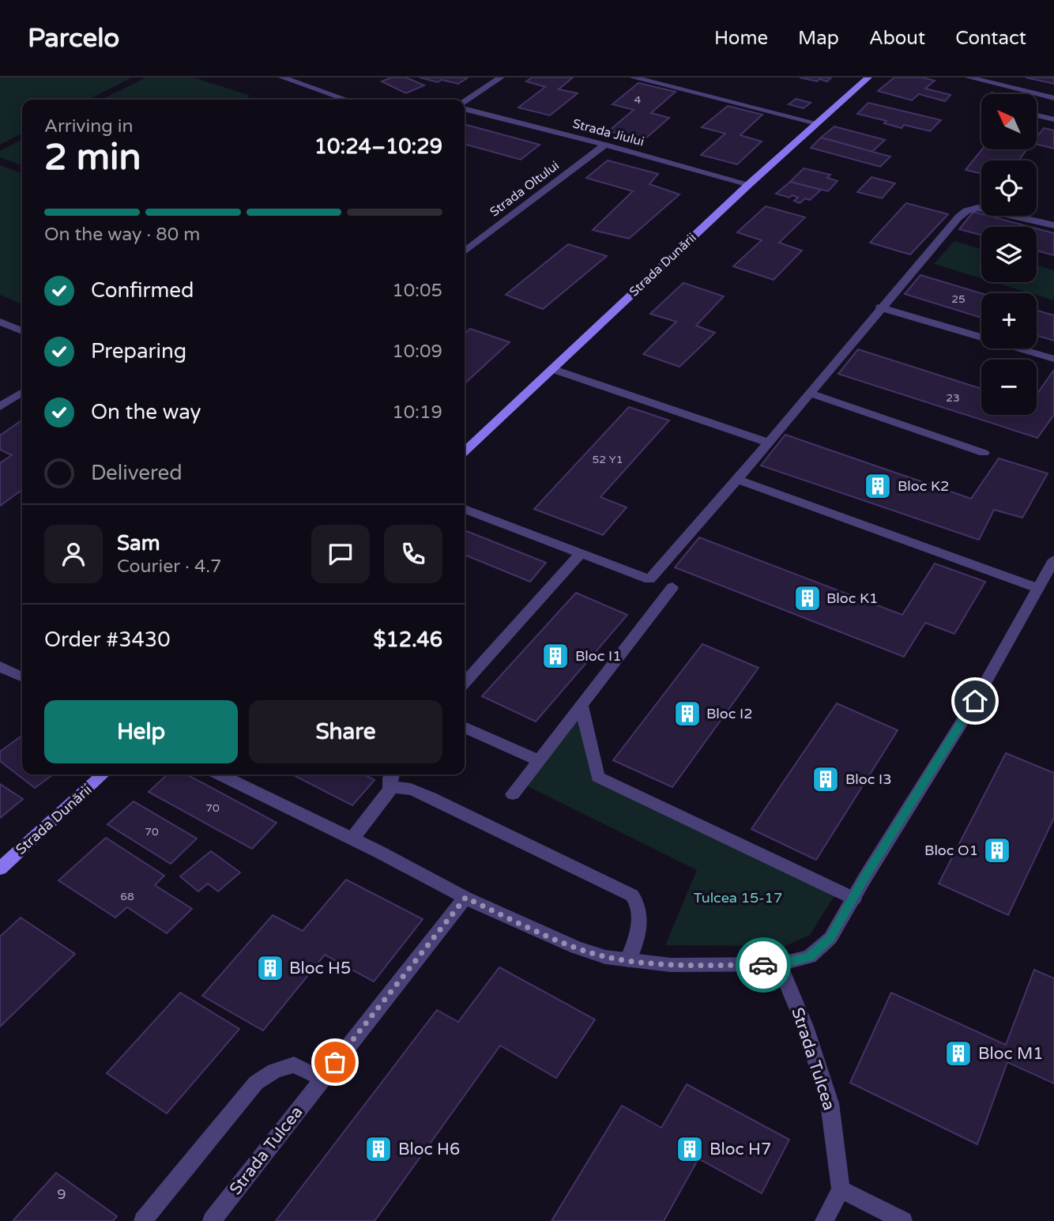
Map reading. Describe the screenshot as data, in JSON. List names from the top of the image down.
{
  "streets": {
    "street": [
      "Strada Jiului",
      "Strada Oltului",
      "Strada Dunării",
      "Strada Tulcea"
    ]
  },
  "crossings": [
    ["Strada Jiului", "Strada Oltului"],
    ["Strada Jiului", "Strada Dunării"]
  ],
  "parks": ["Tulcea 15-17"],
  "places": {
    "building": [
      "Bloc K2",
      "Bloc K1",
      "Bloc I1",
      "Bloc I2",
      "Bloc I3",
      "Bloc O1",
      "Bloc H5",
      "Bloc M1",
      "Bloc H6",
      "Bloc H7"
    ]
  },
  "house_numbers": [
    "4",
    "25",
    "23",
    "52 Y1",
    "70",
    "70",
    "68",
    "9"
  ],
  "north": "top left",
  "page": {
    "header": "Parcelo",
    "nav": [
      "Home",
      "Map",
      "About",
      "Contact"
    ],
    "map_buttons": ["+", "−"],
    "heading": ["2 min", "Arriving in", "10:24–10:29"],
    "panel": [
      "Sam",
      "Courier · 4.7",
      "Order #3430",
      "$12.46"
    ],
    "bar": "On the way · 80 m",
    "list": [
      ["Confirmed", "10:05"],
      ["Preparing", "10:09"],
      ["On the way", "10:19"],
      "Delivered"
    ],
    "buttons": ["Help", "Share"]
  }
}
